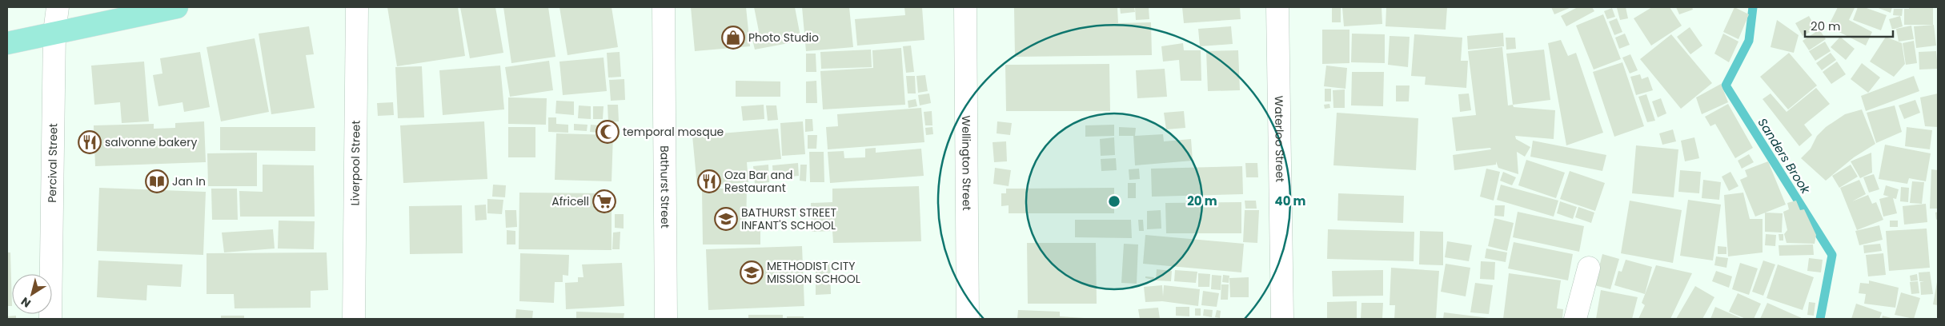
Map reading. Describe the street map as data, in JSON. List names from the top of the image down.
{
  "streets": {
    "street": [
      "Waterloo Street",
      "Percival Street",
      "Liverpool Street",
      "Wellington Street",
      "Bathurst Street"
    ]
  },
  "water": ["Sanders Brook"],
  "places": {
    "shop": ["Photo Studio"],
    "mosque": ["temporal mosque"],
    "restaurant": ["salvonne bakery", "Oza Bar and Restaurant"],
    "library": ["Jan In"],
    "supermarket": ["Africell"],
    "school or university": ["BATHURST STREET INFANT'S SCHOOL", "METHODIST CITY MISSION SCHOOL"]
  },
  "scale_bar": "20 m",
  "north": "bottom left",
  "rings": ["20 m", "40 m"]
}
